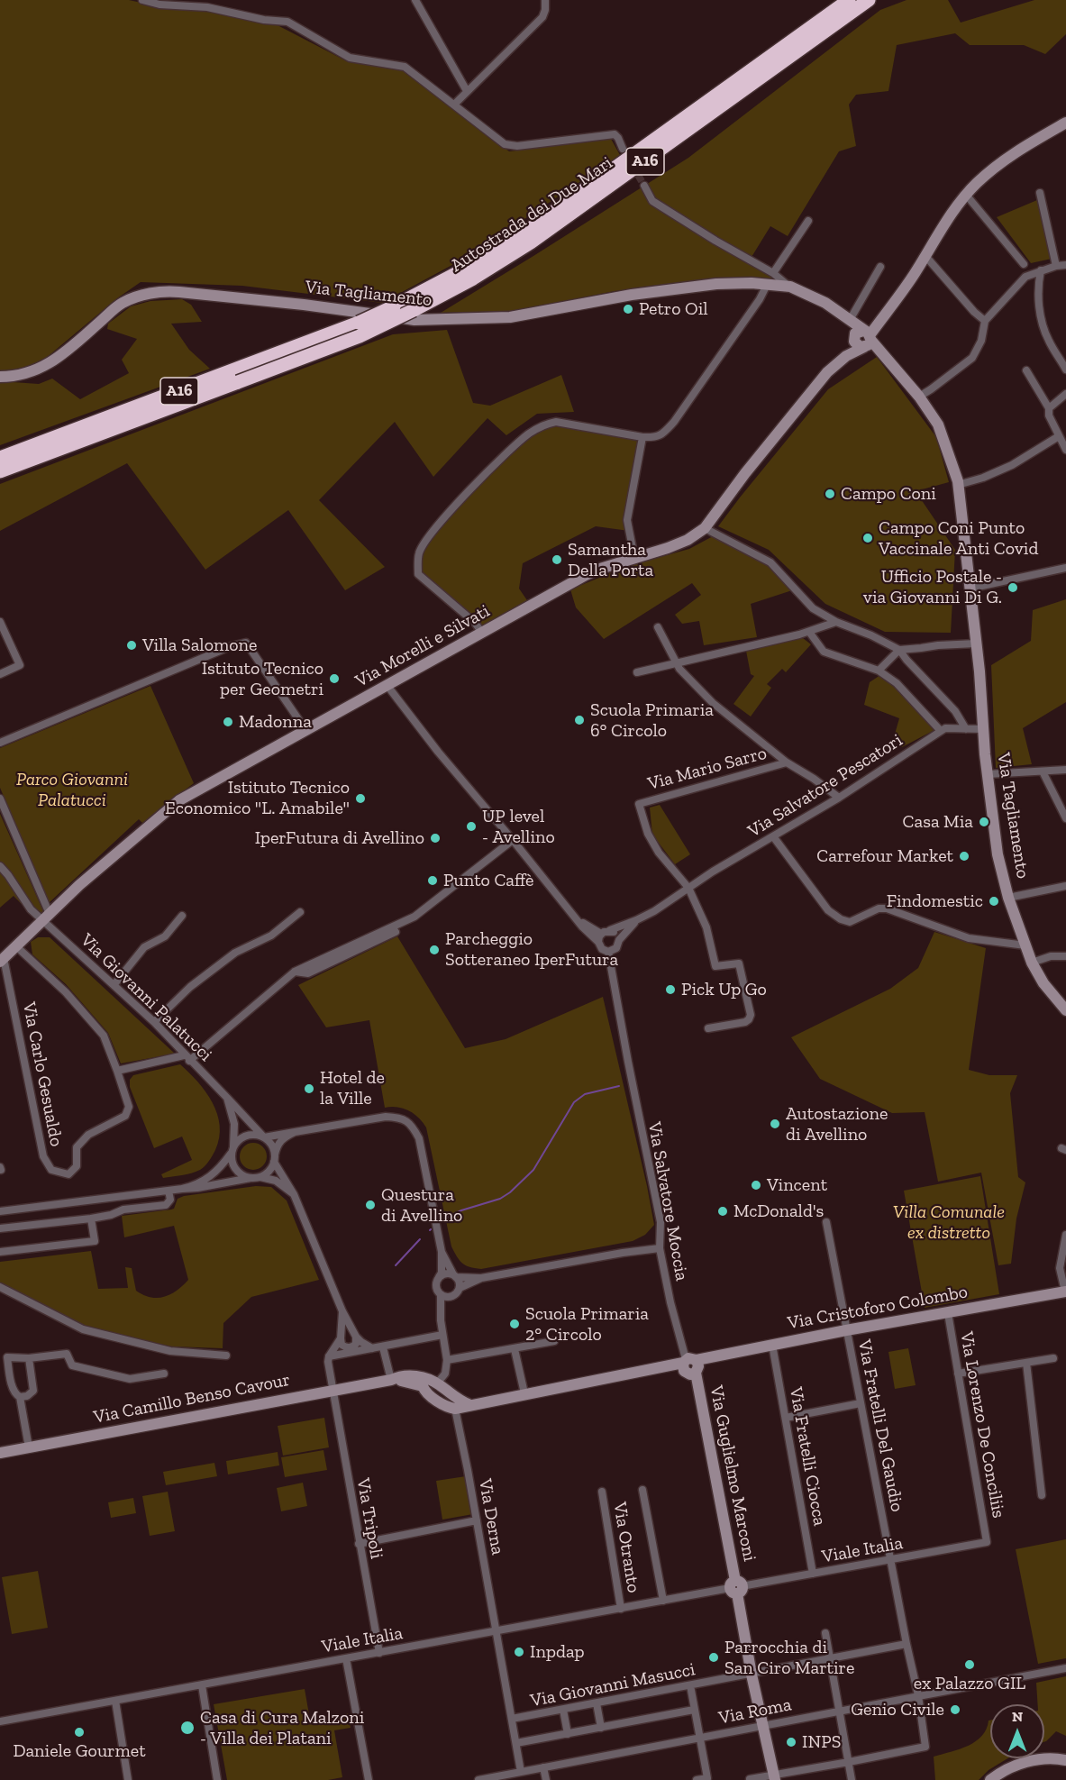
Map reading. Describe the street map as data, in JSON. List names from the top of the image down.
{
  "streets": {
    "highway": ["A16", "Autostrada dei Due Mari"],
    "street": [
      "Via Tagliamento",
      "Via Morelli e Silvati",
      "Via Mario Sarro",
      "Via Salvatore Pescatori",
      "Via Giovanni Palatucci",
      "Via Carlo Gesualdo",
      "Via Salvatore Moccia",
      "Via Cristoforo Colombo",
      "Via Camillo Benso Cavour",
      "Via Lorenzo De Conciliis",
      "Via Fratelli Del Gaudio",
      "Via Fratelli Ciocca",
      "Via Guglielmo Marconi",
      "Via Derna",
      "Via Tripoli",
      "Via Otranto",
      "Viale Italia",
      "Via Giovanni Masucci",
      "Via Roma"
    ]
  },
  "crossings": [
    ["Via Tagliamento", "Via Morelli e Silvati"],
    ["Via Tagliamento", "Via Salvatore Pescatori"],
    ["Via Morelli e Silvati", "Via Giovanni Palatucci"],
    ["Via Morelli e Silvati", "Via Carlo Gesualdo"],
    ["Via Mario Sarro", "Via Salvatore Pescatori"],
    ["Via Salvatore Pescatori", "Via Salvatore Moccia"],
    ["Via Salvatore Moccia", "Via Cristoforo Colombo"],
    ["Via Salvatore Moccia", "Via Guglielmo Marconi"],
    ["Via Cristoforo Colombo", "Via Lorenzo De Conciliis"],
    ["Via Cristoforo Colombo", "Via Fratelli Del Gaudio"],
    ["Via Cristoforo Colombo", "Via Fratelli Ciocca"],
    ["Via Cristoforo Colombo", "Via Guglielmo Marconi"],
    ["Via Cristoforo Colombo", "Via Derna"],
    ["Via Camillo Benso Cavour", "Via Tripoli"],
    ["Via Lorenzo De Conciliis", "Viale Italia"],
    ["Via Fratelli Del Gaudio", "Viale Italia"],
    ["Via Fratelli Del Gaudio", "Via Giovanni Masucci"],
    ["Via Fratelli Del Gaudio", "Via Roma"],
    ["Via Fratelli Ciocca", "Viale Italia"],
    ["Via Guglielmo Marconi", "Viale Italia"],
    ["Via Guglielmo Marconi", "Via Giovanni Masucci"],
    ["Via Guglielmo Marconi", "Via Roma"],
    ["Via Derna", "Viale Italia"],
    ["Via Derna", "Via Giovanni Masucci"],
    ["Via Derna", "Via Roma"],
    ["Via Tripoli", "Viale Italia"],
    ["Via Otranto", "Viale Italia"]
  ],
  "parks": ["Parco Giovanni Palatucci", "Villa Comunale ex distretto"],
  "places": [
    "Petro Oil",
    "Campo Coni",
    "Campo Coni Punto Vaccinale Anti Covid",
    "Samantha Della Porta",
    "Ufficio Postale - via Giovanni Di G.",
    "Villa Salomone",
    "Istituto Tecnico per Geometri",
    "Scuola Primaria 6° Circolo",
    "Madonna",
    "Istituto Tecnico Economico \"L. Amabile\"",
    "Casa Mia",
    "UP level - Avellino",
    "IperFutura di Avellino",
    "Carrefour Market",
    "Punto Caffè",
    "Findomestic",
    "Parcheggio Sotteraneo IperFutura",
    "Pick Up Go",
    "Hotel de la Ville",
    "Autostazione di Avellino",
    "Vincent",
    "Questura di Avellino",
    "McDonald's",
    "Scuola Primaria 2° Circolo",
    "Inpdap",
    "Parrocchia di San Ciro Martire",
    "ex Palazzo GIL",
    "Genio Civile",
    "Casa di Cura Malzoni - Villa dei Platani",
    "Daniele Gourmet",
    "INPS"
  ],
  "north": "top"
}
